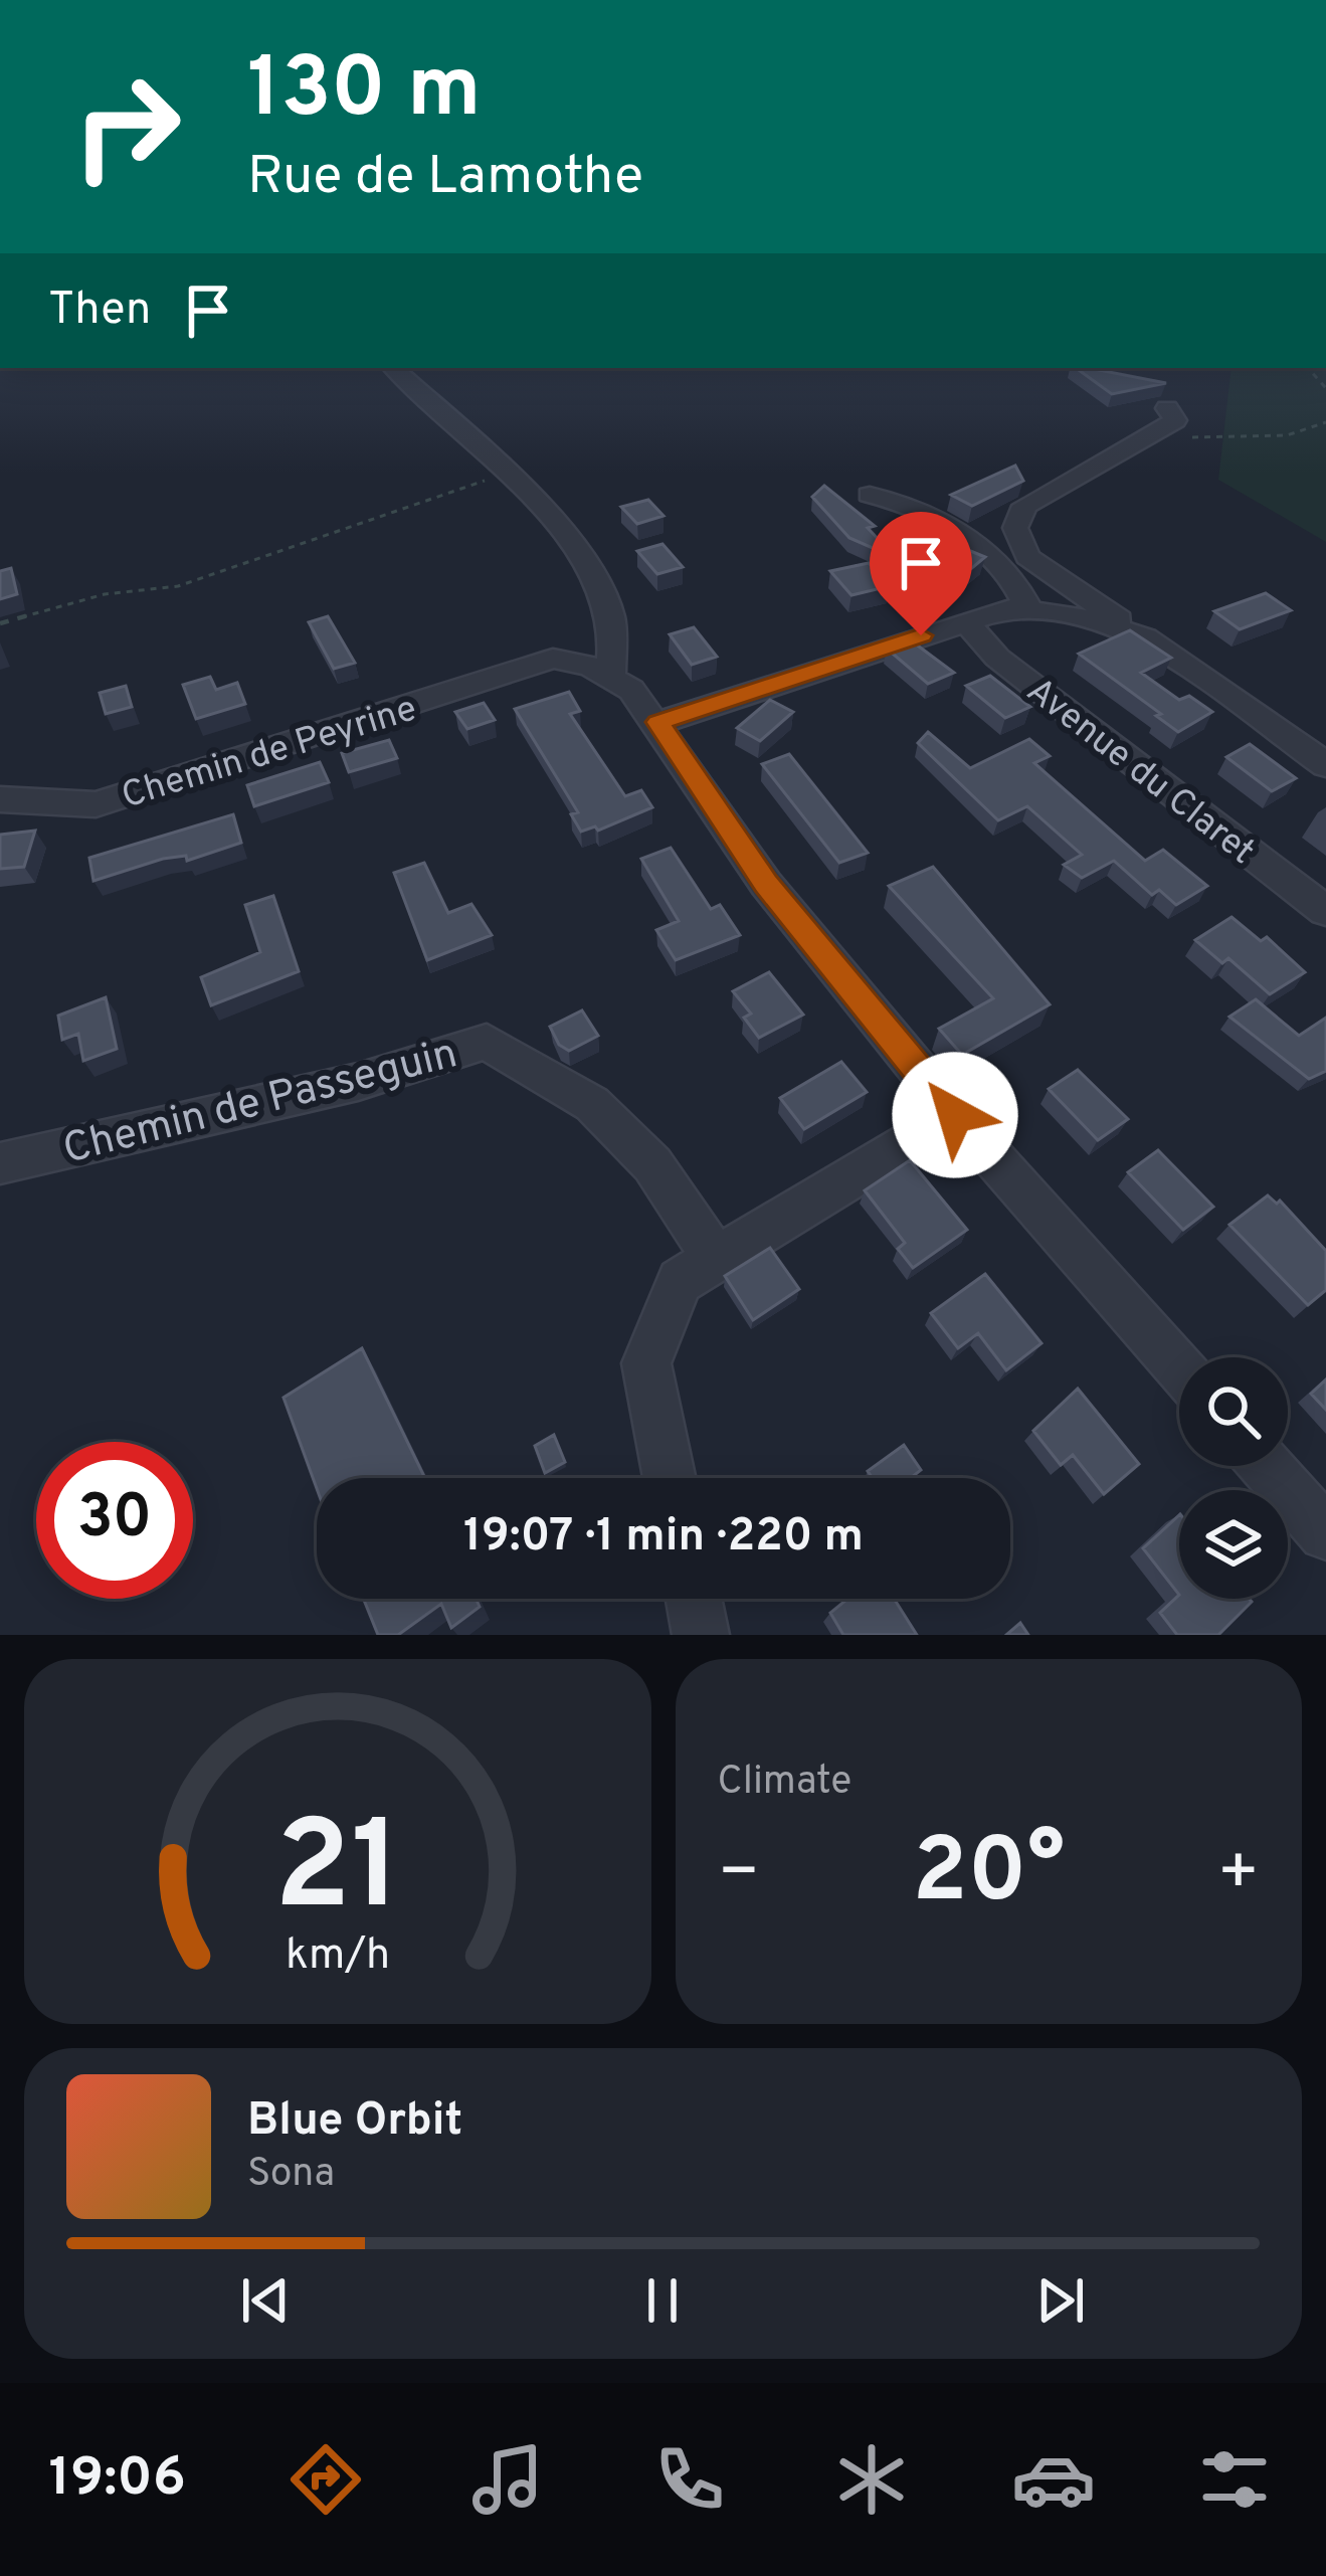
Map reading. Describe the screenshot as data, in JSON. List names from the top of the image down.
{
  "streets": {
    "street": ["Chemin de Peyrine", "Avenue du Claret", "Chemin de Passeguin"]
  },
  "page": {
    "turn": ["130 m", "Rue de Lamothe"],
    "then": "Then",
    "limit": "30",
    "trip": "19:07 · 1 min · 220 m",
    "tile": "Climate",
    "heat": ["−", "20°", "+"],
    "song": ["Blue Orbit", "Sona"],
    "tabs": "19:06",
    "gauge": ["21", "km/h"]
  }
}
